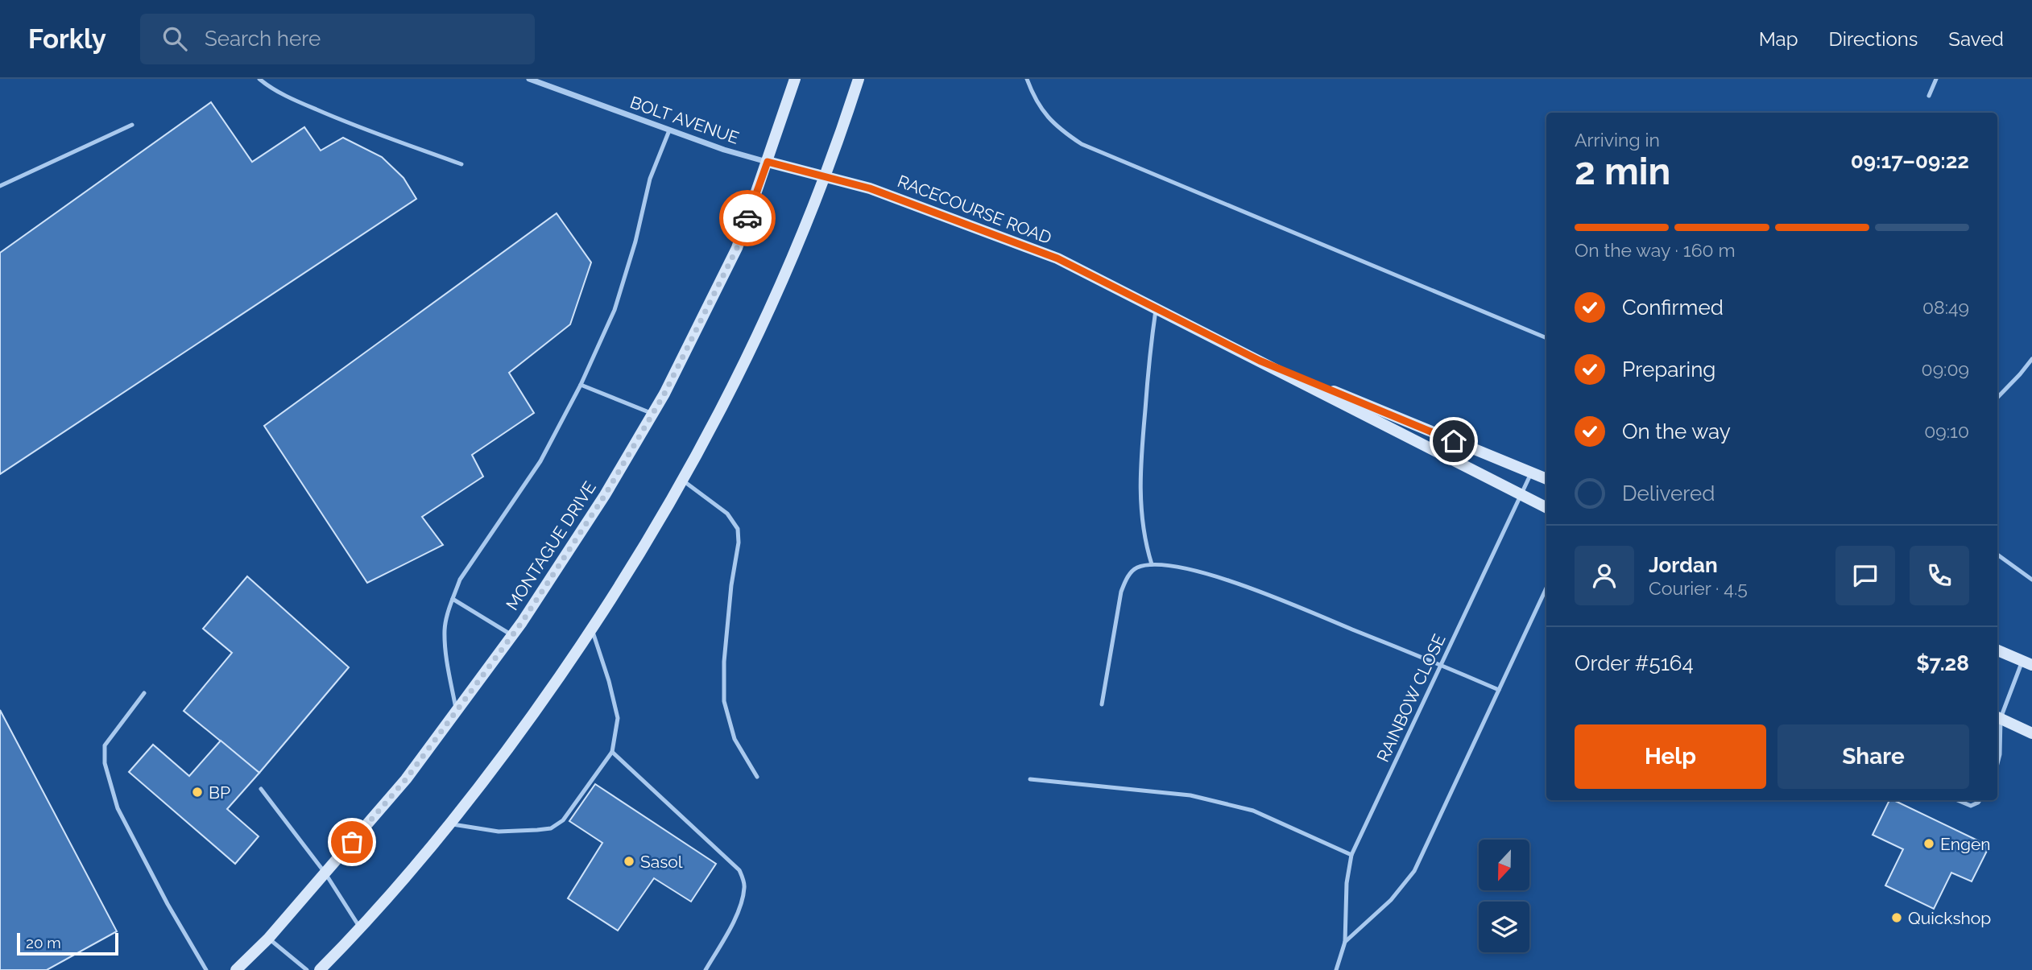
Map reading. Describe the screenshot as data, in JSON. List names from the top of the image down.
{
  "streets": {
    "main road": ["RACECOURSE ROAD", "MONTAGUE DRIVE"],
    "street": ["BOLT AVENUE"],
    "lane": ["RAINBOW CLOSE"]
  },
  "crossings": [
    ["BOLT AVENUE", "RACECOURSE ROAD"],
    ["BOLT AVENUE", "MONTAGUE DRIVE"],
    ["RACECOURSE ROAD", "MONTAGUE DRIVE"],
    ["RACECOURSE ROAD", "RAINBOW CLOSE"]
  ],
  "places": [
    "BP",
    "Engen",
    "Sasol",
    "Quickshop"
  ],
  "scale_bar": "20 m",
  "north": "bottom",
  "page": {
    "header": "Forkly",
    "search": "Search here",
    "nav": ["Map", "Directions", "Saved"],
    "heading": ["2 min", "Arriving in", "09:17–09:22"],
    "panel": [
      "Jordan",
      "Courier · 4.5",
      "Order #5164",
      "$7.28"
    ],
    "bar": "On the way · 160 m",
    "list": [
      ["Confirmed", "08:49"],
      ["Preparing", "09:09"],
      ["On the way", "09:10"],
      "Delivered"
    ],
    "buttons": ["Help", "Share"],
    "scale": "20 m"
  }
}
